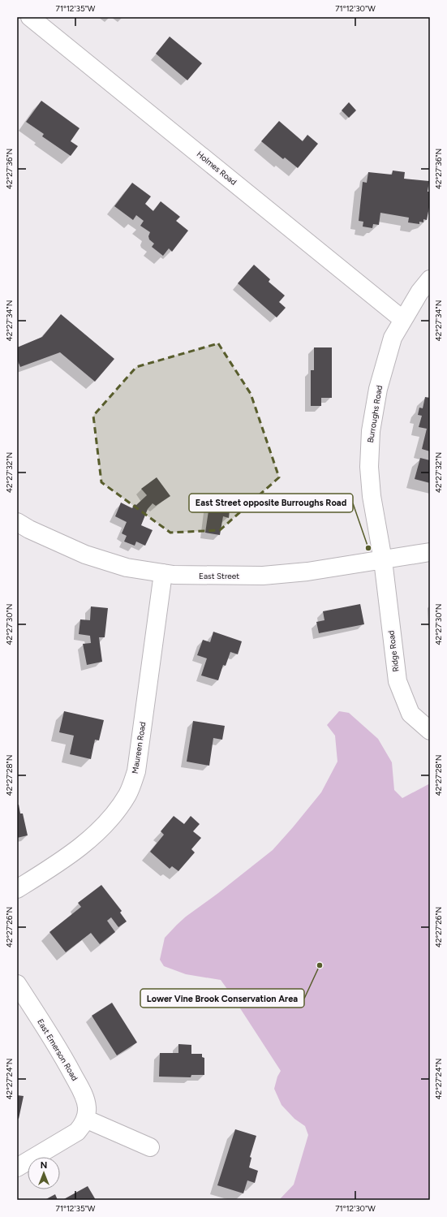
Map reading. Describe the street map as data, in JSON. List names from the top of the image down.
{
  "streets": {
    "street": [
      "Holmes Road",
      "Burroughs Road",
      "East Street",
      "Ridge Road",
      "Maureen Road",
      "East Emerson Road"
    ]
  },
  "crossings": [
    ["Holmes Road", "Burroughs Road"],
    ["Burroughs Road", "East Street"],
    ["Burroughs Road", "Ridge Road"],
    ["East Street", "Ridge Road"],
    ["East Street", "Maureen Road"]
  ],
  "places": ["East Street opposite Burroughs Road", "Lower Vine Brook Conservation Area"],
  "north": "top",
  "coordinates": [
    "71°12'35\"W",
    "71°12'30\"W",
    "42°27'36\"N",
    "42°27'34\"N",
    "42°27'32\"N",
    "42°27'30\"N",
    "42°27'28\"N",
    "42°27'26\"N",
    "42°27'24\"N"
  ]
}
